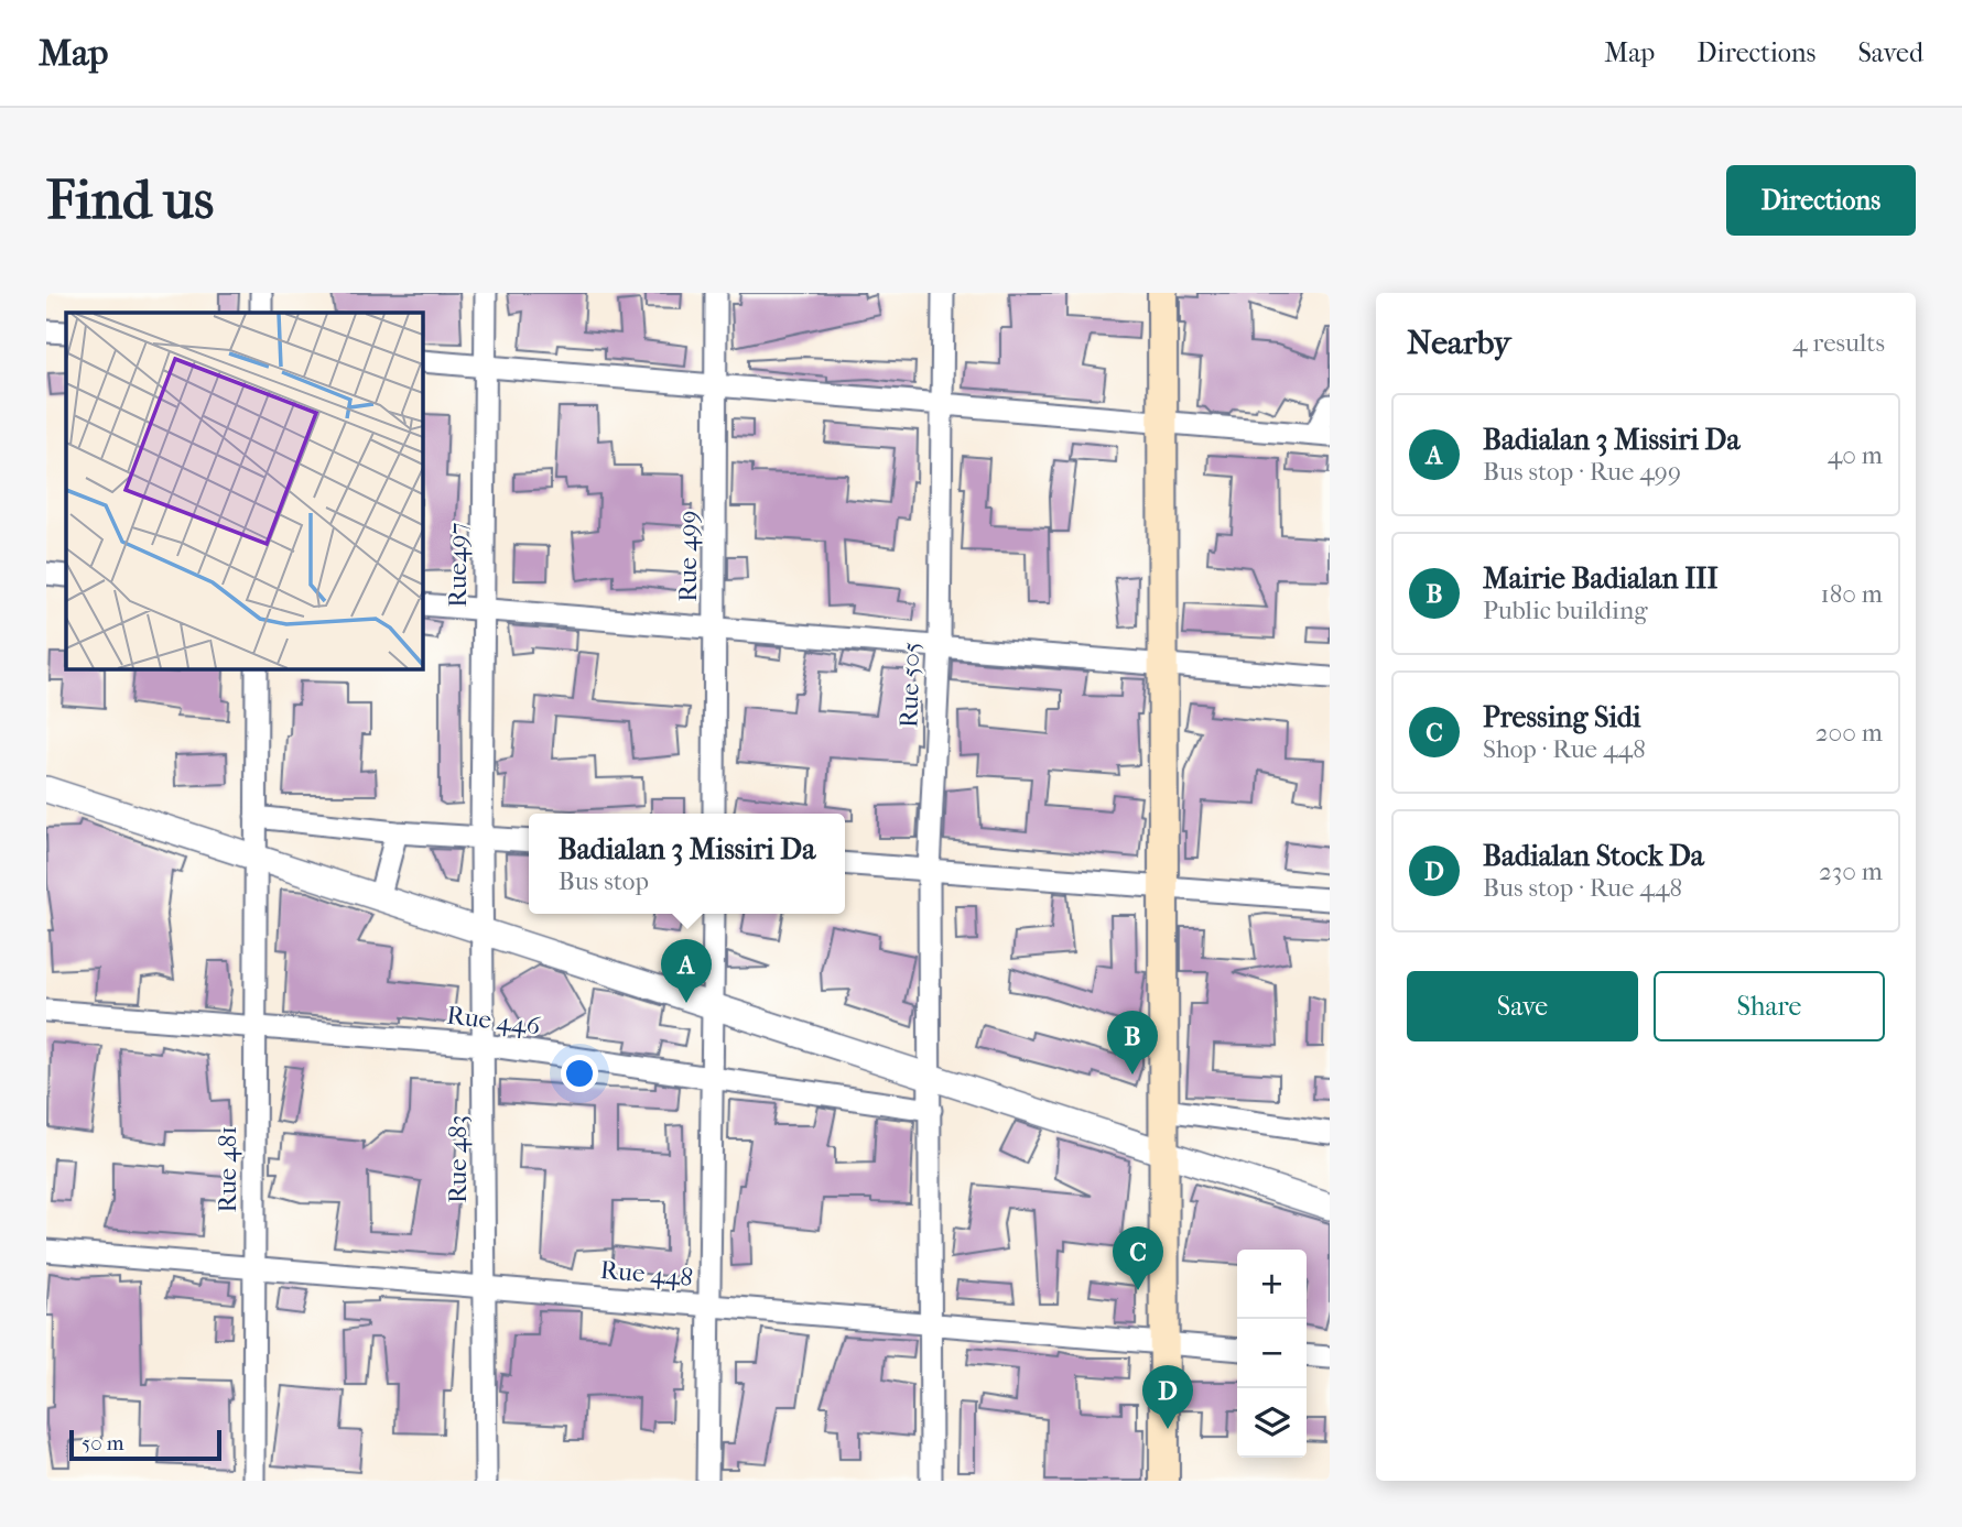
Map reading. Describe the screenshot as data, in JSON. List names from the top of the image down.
{
  "streets": {
    "street": [
      "Rue 499",
      "Rue497",
      "Rue 505",
      "Rue 446",
      "Rue 483",
      "Rue 481",
      "Rue 448"
    ]
  },
  "crossings": [
    ["Rue497", "Rue 483"],
    ["Rue 505", "Rue 446"],
    ["Rue 505", "Rue 448"],
    ["Rue 446", "Rue 483"],
    ["Rue 446", "Rue 481"],
    ["Rue 483", "Rue 448"],
    ["Rue 481", "Rue 448"]
  ],
  "scale_bar": "50 m",
  "page": {
    "header": "Map",
    "nav": ["Map", "Directions", "Saved"],
    "buttons": [
      "Directions",
      ["Save", "Share"]
    ],
    "title": "Find us",
    "heading": ["Nearby", "4 results"],
    "list": [
      {
        "mark": "A",
        "name": "Badialan 3 Missiri Da",
        "note": "Bus stop · Rue 499",
        "value": "40 m"
      },
      {
        "mark": "B",
        "name": "Mairie Badialan III",
        "note": "Public building",
        "value": "180 m"
      },
      {
        "mark": "C",
        "name": "Pressing Sidi",
        "note": "Shop · Rue 448",
        "value": "200 m"
      },
      {
        "mark": "D",
        "name": "Badialan Stock Da",
        "note": "Bus stop · Rue 448",
        "value": "230 m"
      }
    ],
    "popup": ["Badialan 3 Missiri Da", "Bus stop"],
    "pins": [
      "A",
      "B",
      "C",
      "D"
    ],
    "map_buttons": ["+", "−"],
    "scale": "50 m"
  }
}
